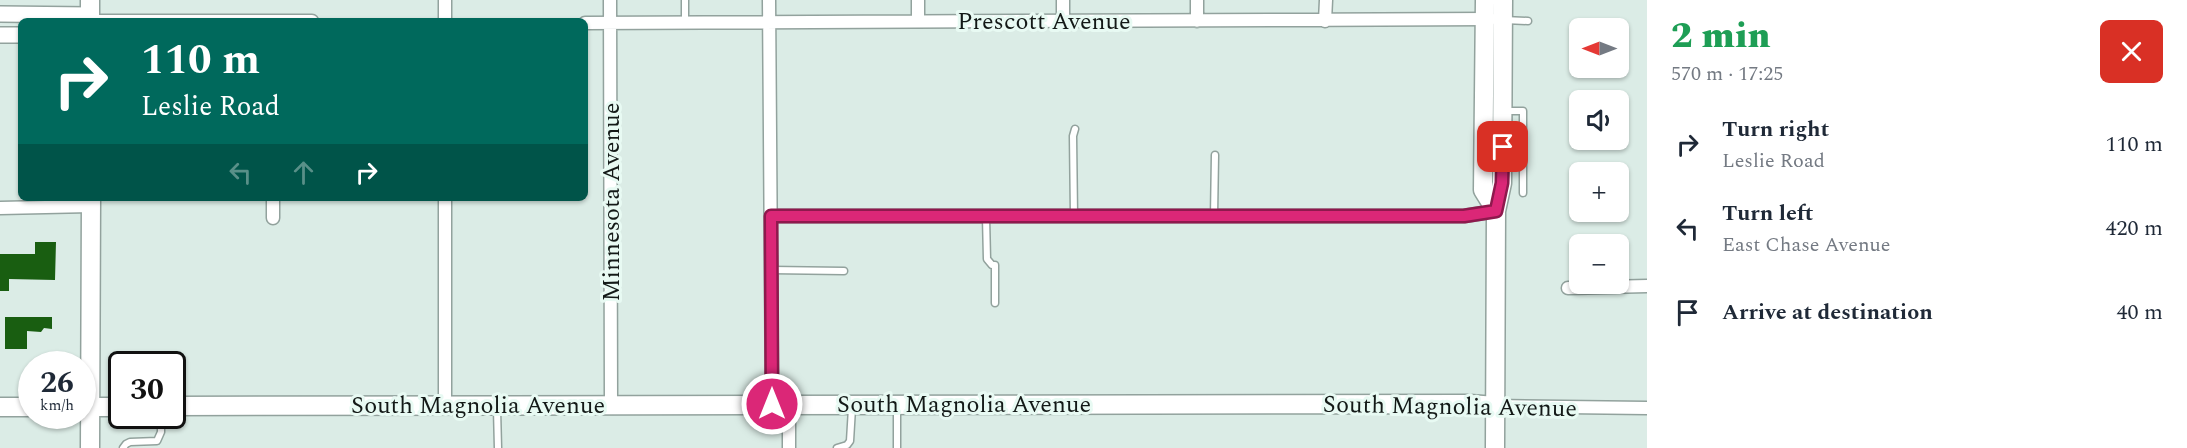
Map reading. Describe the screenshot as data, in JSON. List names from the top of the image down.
{
  "streets": {
    "main road": ["South Magnolia Avenue"],
    "street": ["Prescott Avenue", "Minnesota Avenue"]
  },
  "crossings": [
    ["Prescott Avenue", "Minnesota Avenue"],
    ["Minnesota Avenue", "South Magnolia Avenue"]
  ],
  "north": "left",
  "page": {
    "heading": ["2 min", "570 m · 17:25"],
    "map_buttons": ["+", "−"],
    "turn": ["110 m", "Leslie Road"],
    "list": [
      {
        "name": "Turn right",
        "note": "Leslie Road",
        "value": "110 m"
      },
      {
        "name": "Turn left",
        "note": "East Chase Avenue",
        "value": "420 m"
      },
      {
        "name": "Arrive at destination",
        "value": "40 m"
      }
    ],
    "speed": "26 km/h",
    "limit": "30"
  }
}
